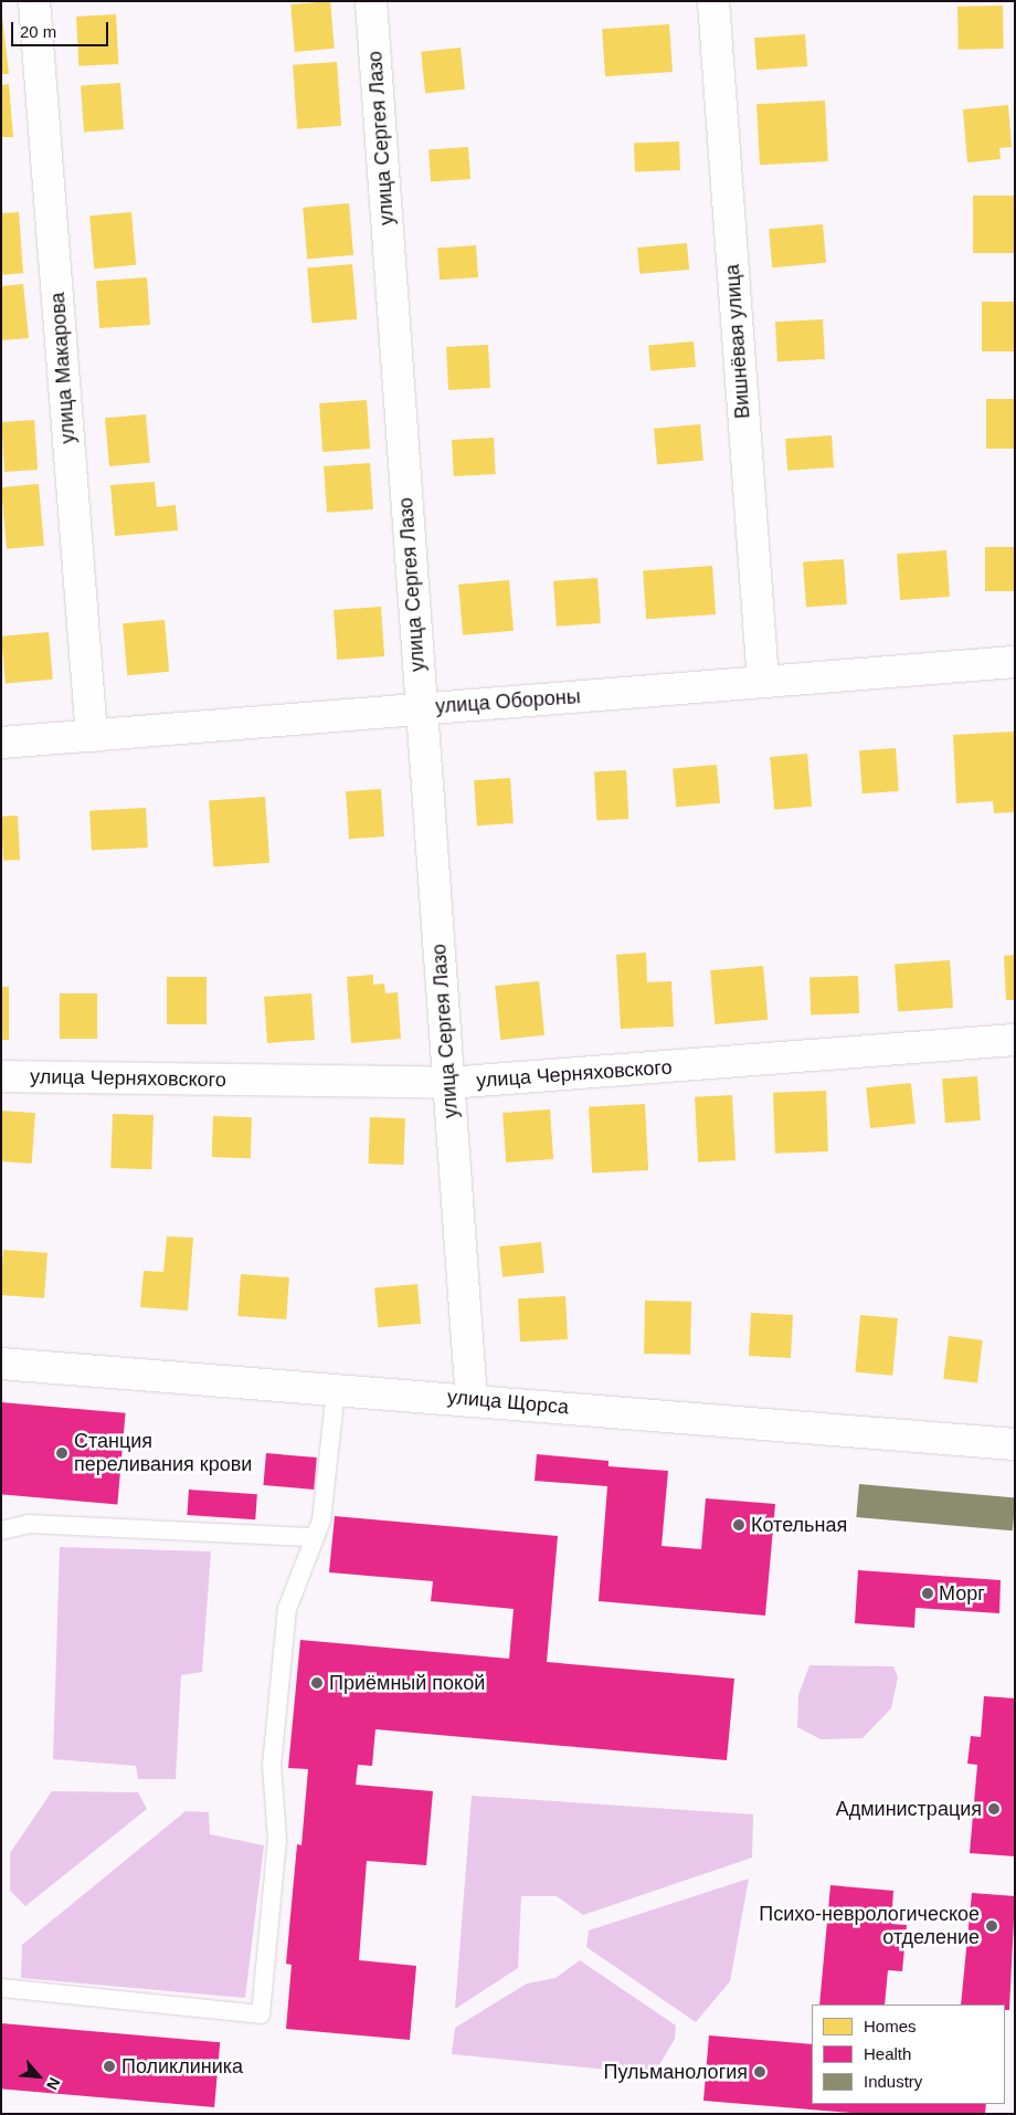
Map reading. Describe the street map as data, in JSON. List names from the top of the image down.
{
  "streets": {
    "street": [
      "улица Сергея Лазо",
      "Вишнёвая улица",
      "улица Макарова",
      "улица Обороны",
      "улица Черняховского",
      "улица Щорса"
    ]
  },
  "crossings": [
    ["улица Сергея Лазо", "улица Обороны"],
    ["улица Сергея Лазо", "улица Черняховского"],
    ["улица Сергея Лазо", "улица Щорса"],
    ["Вишнёвая улица", "улица Обороны"],
    ["улица Макарова", "улица Обороны"]
  ],
  "places": [
    "Станция переливания крови",
    "Котельная",
    "Морг",
    "Приёмный покой",
    "Администрация",
    "Психо-неврологическое отделение",
    "Поликлиника",
    "Пульманология"
  ],
  "legend": ["Homes", "Health", "Industry"],
  "scale_bar": "20 m",
  "north": "bottom right"
}
